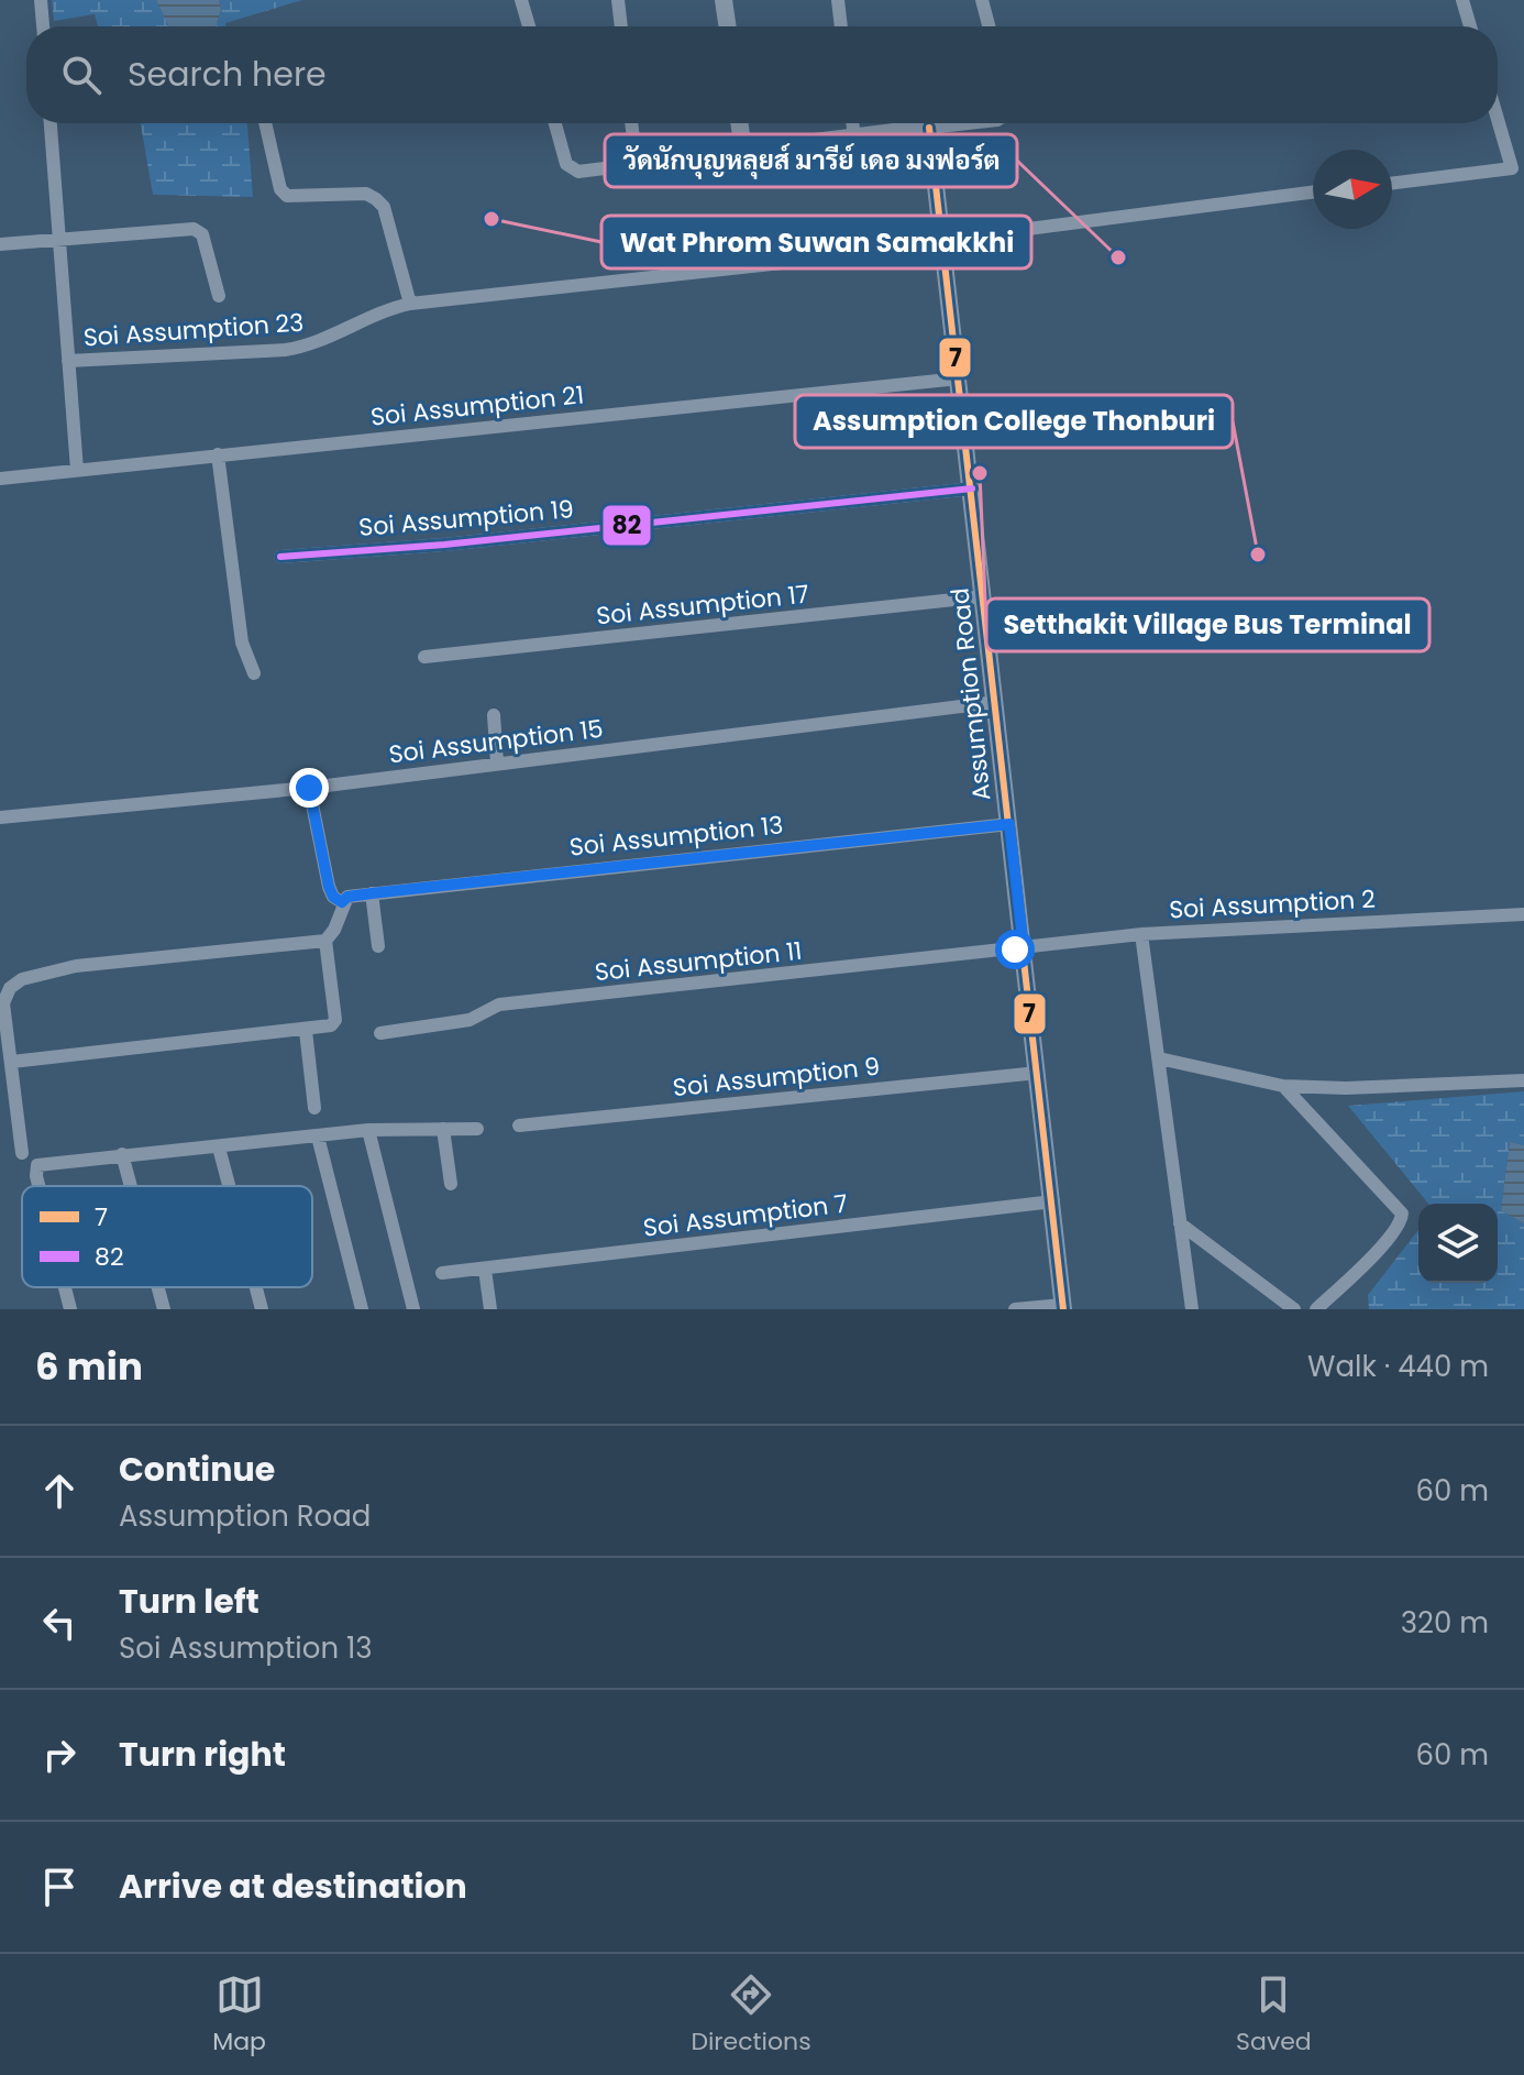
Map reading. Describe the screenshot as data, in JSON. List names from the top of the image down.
{
  "streets": {
    "street": [
      "Soi Assumption 23",
      "Soi Assumption 21",
      "Soi Assumption 19",
      "Soi Assumption 17",
      "Assumption Road",
      "Soi Assumption 15",
      "Soi Assumption 13",
      "Soi Assumption 2",
      "Soi Assumption 11",
      "Soi Assumption 9",
      "Soi Assumption 7"
    ]
  },
  "crossings": [
    ["Soi Assumption 23", "Assumption Road"],
    ["Soi Assumption 21", "Assumption Road"],
    ["Soi Assumption 19", "Assumption Road"],
    ["Soi Assumption 17", "Assumption Road"],
    ["Assumption Road", "Soi Assumption 15"],
    ["Assumption Road", "Soi Assumption 13"],
    ["Assumption Road", "Soi Assumption 2"],
    ["Assumption Road", "Soi Assumption 11"],
    ["Assumption Road", "Soi Assumption 9"],
    ["Assumption Road", "Soi Assumption 7"],
    ["Soi Assumption 2", "Soi Assumption 11"]
  ],
  "places": [
    "Wat Phrom Suwan Samakkhi",
    "วัดนักบุญหลุยส์ มารีย์ เดอ มงฟอร์ต",
    "Setthakit Village Bus Terminal",
    "Assumption College Thonburi"
  ],
  "lines": ["transit line 7", "transit line 82"],
  "legend": ["7", "82"],
  "north": "right",
  "page": {
    "search": "Search here",
    "heading": ["6 min", "Walk · 440 m"],
    "list": [
      ["Continue", "Assumption Road", "60 m"],
      ["Turn left", "Soi Assumption 13", "320 m"],
      ["Turn right", "60 m"],
      "Arrive at destination"
    ],
    "nav": ["Map", "Directions", "Saved"]
  }
}
